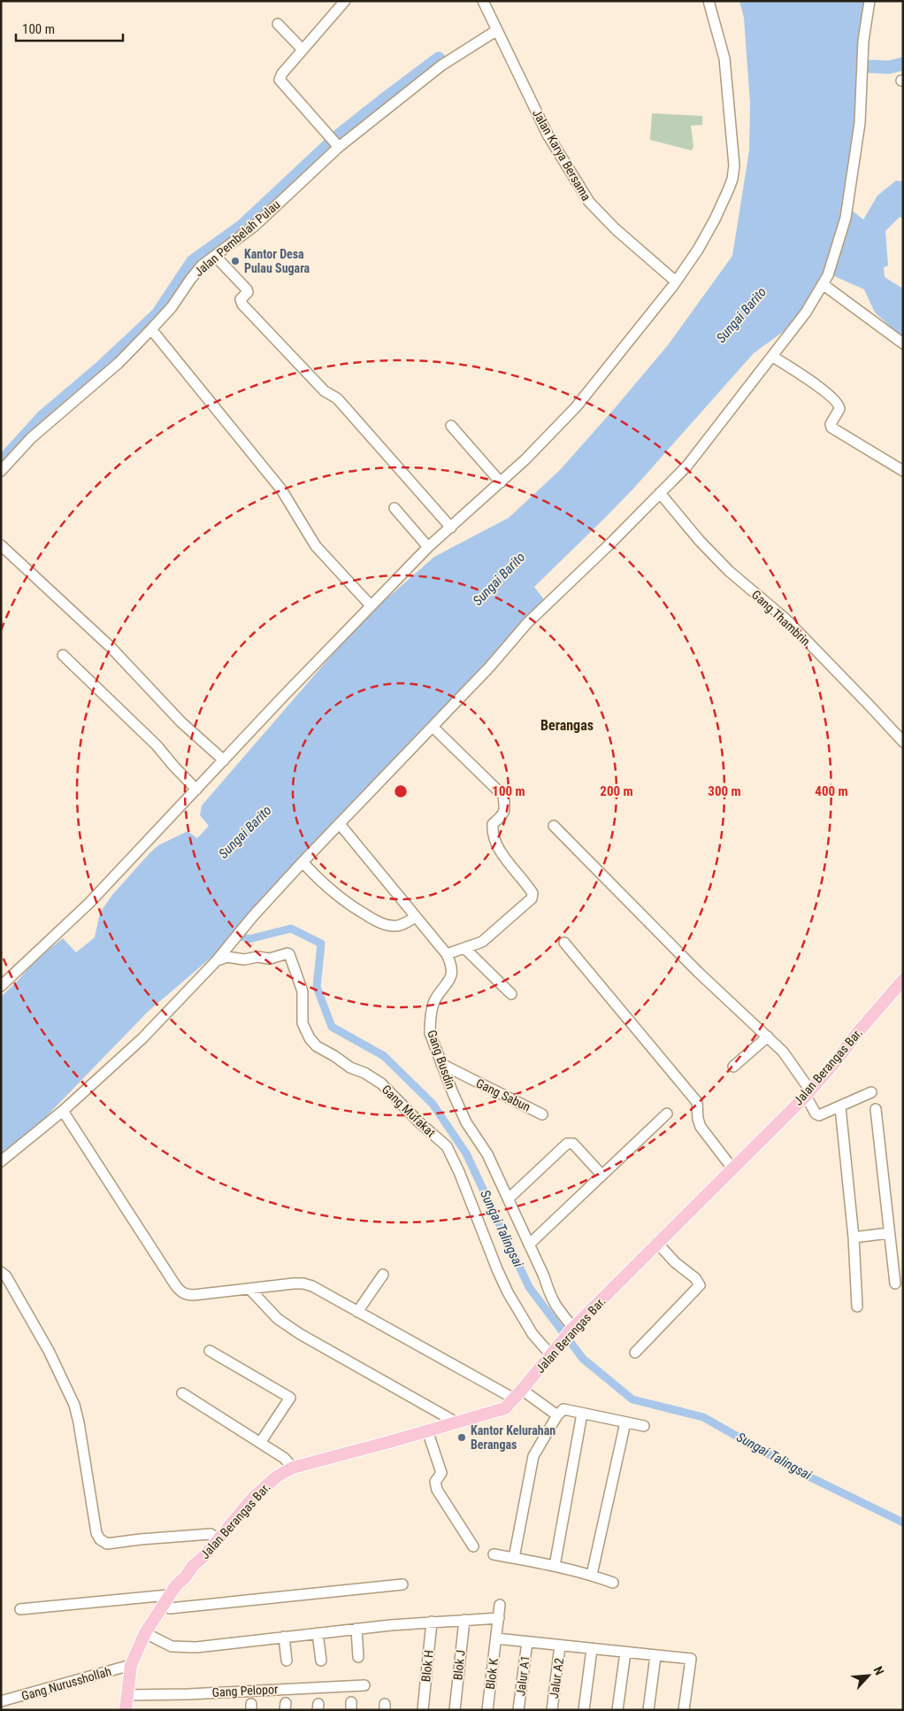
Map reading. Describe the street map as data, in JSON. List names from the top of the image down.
{
  "streets": {
    "main road": ["Jalan Berangas Bar."],
    "street": [
      "Jalan Karya Bersama",
      "Jalan Pembelah Pulau",
      "Gang Thambrin",
      "Gang Busdin",
      "Gang Sabun",
      "Gang Mufakat",
      "Blok J",
      "Blok H",
      "Blok K",
      "Jalur A1",
      "Jalur A2",
      "Gang Nurusshollah",
      "Gang Pelopor"
    ]
  },
  "crossings": [
    ["Jalan Karya Bersama", "Jalan Pembelah Pulau"],
    ["Gang Busdin", "Jalan Berangas Bar."],
    ["Gang Busdin", "Gang Sabun"],
    ["Jalan Berangas Bar.", "Gang Mufakat"],
    ["Jalan Berangas Bar.", "Gang Nurusshollah"],
    ["Jalan Berangas Bar.", "Gang Pelopor"]
  ],
  "districts": ["Berangas"],
  "water": ["Sungai Barito", "Sungai Talingsai"],
  "places": ["Kantor Desa Pulau Sugara", "Kantor Kelurahan Berangas"],
  "scale_bar": "100 m",
  "north": "top right",
  "rings": [
    "100 m",
    "200 m",
    "300 m",
    "400 m"
  ]
}
